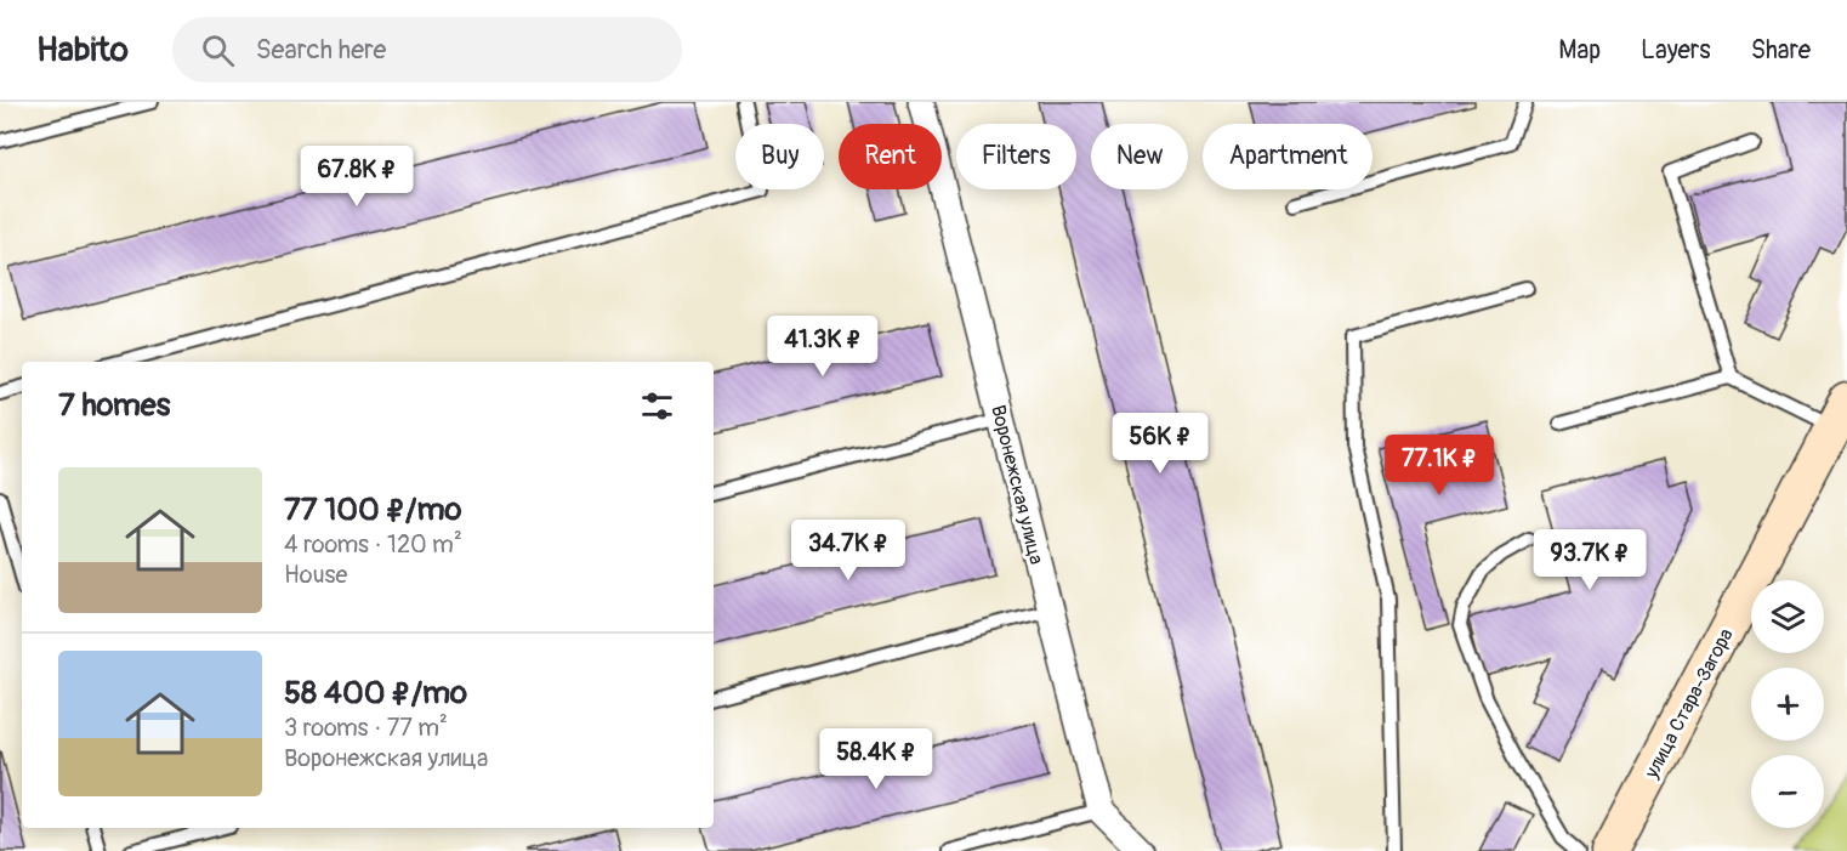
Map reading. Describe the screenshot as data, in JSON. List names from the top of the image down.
{
  "streets": {
    "main road": ["улица Стара-Загора"],
    "street": ["Воронежская улица"]
  },
  "page": {
    "header": "Habito",
    "search": "Search here",
    "nav": ["Map", "Layers", "Share"],
    "chip": [
      "Buy",
      "Rent",
      "Filters",
      "New",
      "Apartment"
    ],
    "price": [
      "67.8K ₽",
      "41.3K ₽",
      "56K ₽",
      "77.1K ₽",
      "34.7K ₽",
      "93.7K ₽",
      "58.4K ₽"
    ],
    "heading": "7 homes",
    "list": [
      {
        "name": "77 100 ₽/mo",
        "note": "4 rooms · 120 m² · House"
      },
      {
        "name": "58 400 ₽/mo",
        "note": "3 rooms · 77 m² · Воронежская улица"
      }
    ],
    "map_buttons": ["+", "−"]
  }
}
